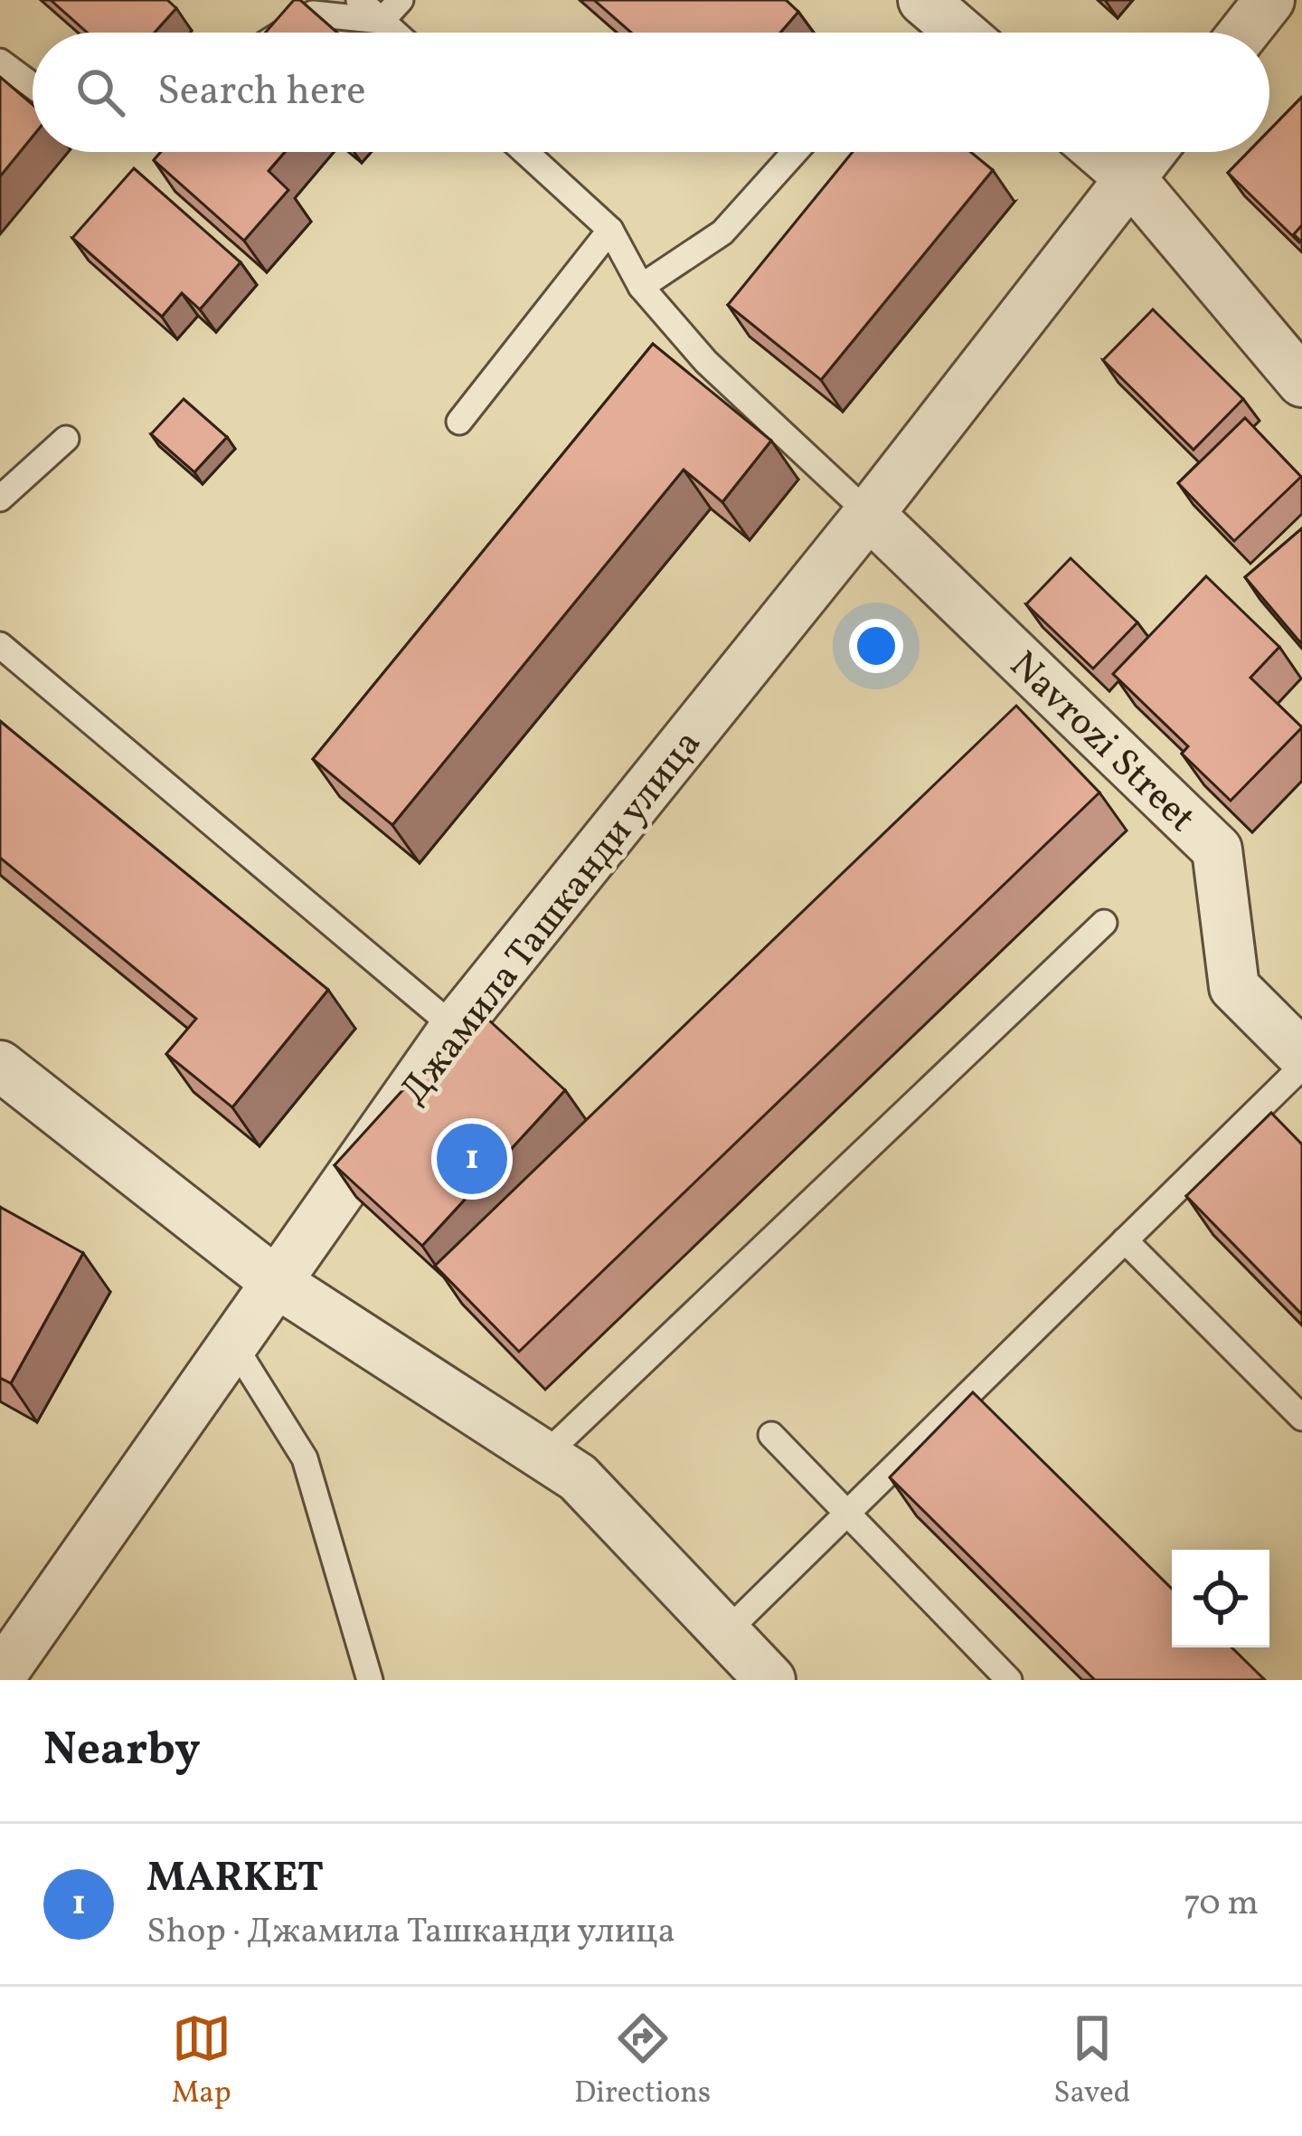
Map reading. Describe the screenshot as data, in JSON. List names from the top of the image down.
{
  "streets": {
    "street": ["Navrozi Street", "Джамила Ташканди улица"]
  },
  "crossings": [
    ["Navrozi Street", "Джамила Ташканди улица"]
  ],
  "page": {
    "search": "Search here",
    "pins": "1",
    "heading": "Nearby",
    "list": [
      {
        "mark": "1",
        "name": "MARKET",
        "note": "Shop · Джамила Ташканди улица",
        "value": "70 m"
      }
    ],
    "nav": ["Map", "Directions", "Saved"]
  }
}
